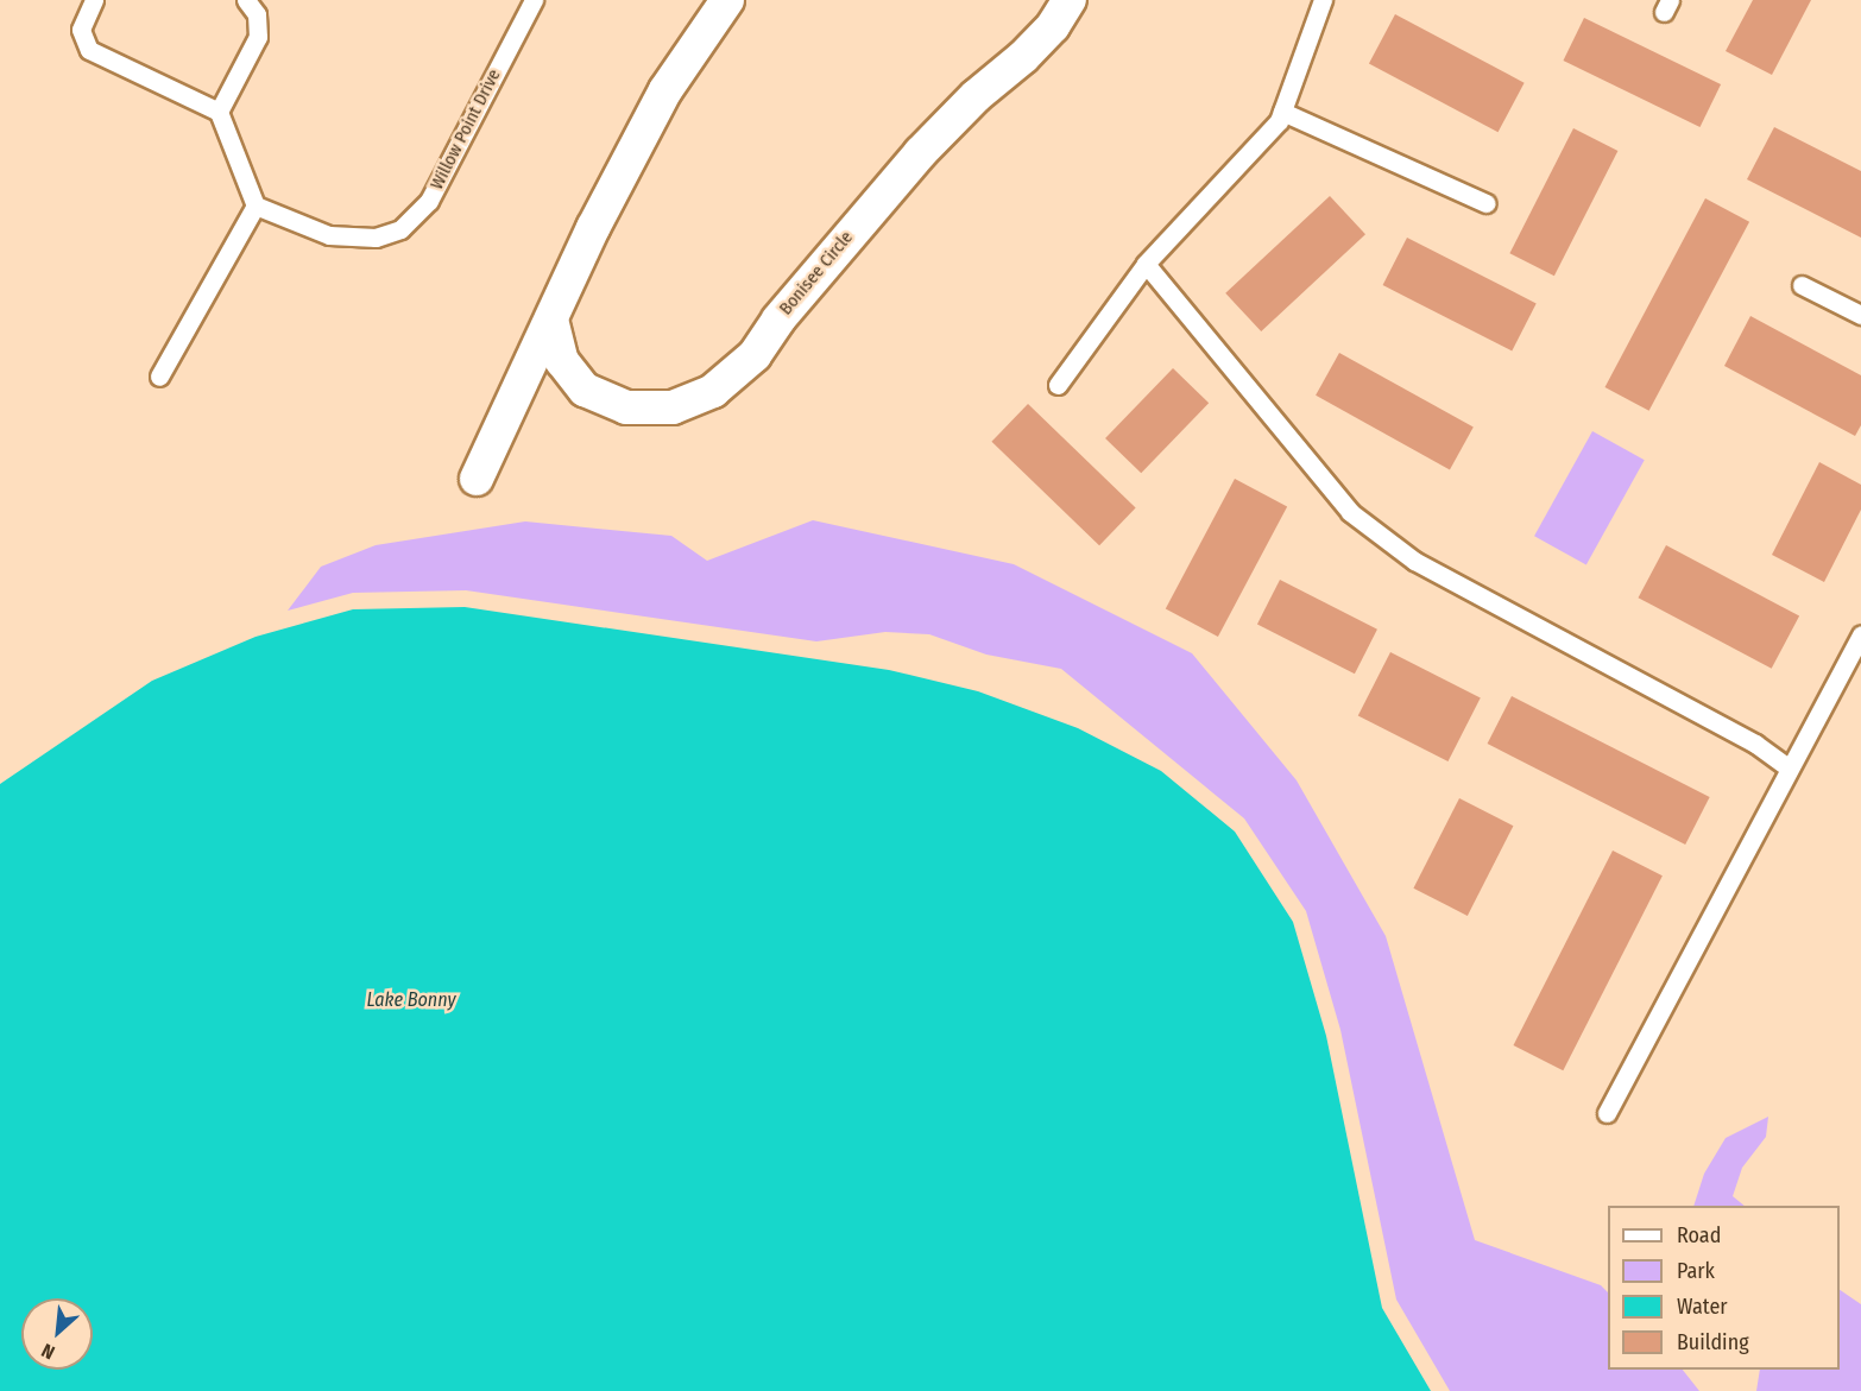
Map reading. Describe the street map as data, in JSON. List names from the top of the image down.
{
  "streets": {
    "street": ["Bonisee Circle"],
    "lane": ["Willow Point Drive"]
  },
  "water": ["Lake Bonny"],
  "legend": [
    "Road",
    "Park",
    "Water",
    "Building"
  ],
  "north": "bottom left"
}
